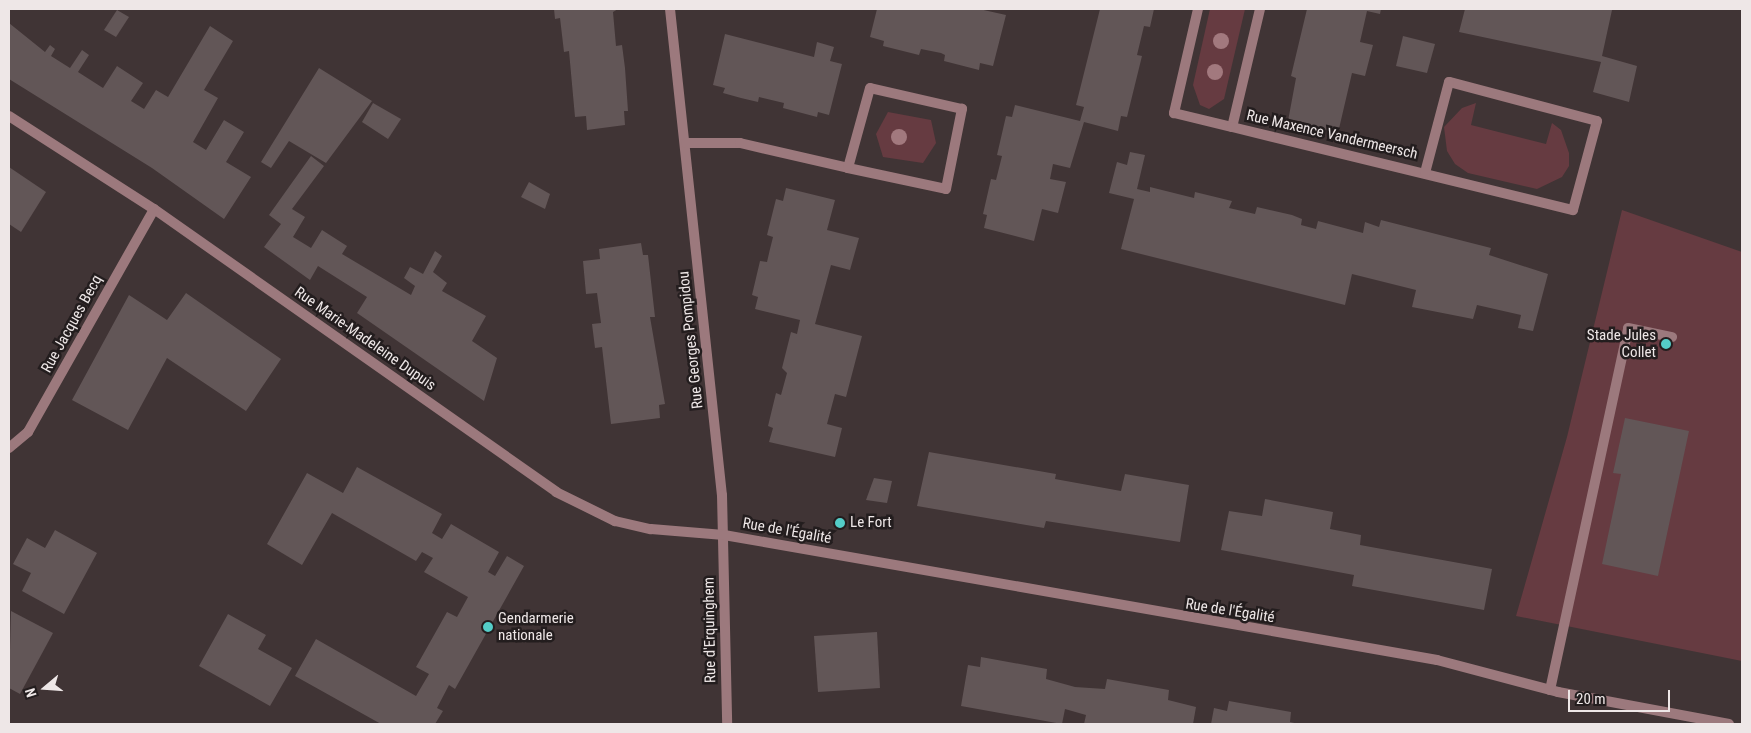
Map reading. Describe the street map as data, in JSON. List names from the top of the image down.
{
  "streets": {
    "street": [
      "Rue Maxence Vandermeersch",
      "Rue Jacques Becq",
      "Rue Marie-Madeleine Dupuis",
      "Rue Georges Pompidou",
      "Rue de l'Égalité",
      "Rue d'Erquinghem"
    ]
  },
  "crossings": [
    ["Rue Jacques Becq", "Rue Marie-Madeleine Dupuis"],
    ["Rue Marie-Madeleine Dupuis", "Rue Georges Pompidou"],
    ["Rue Marie-Madeleine Dupuis", "Rue de l'Égalité"],
    ["Rue Marie-Madeleine Dupuis", "Rue d'Erquinghem"],
    ["Rue Georges Pompidou", "Rue de l'Égalité"],
    ["Rue Georges Pompidou", "Rue d'Erquinghem"],
    ["Rue de l'Égalité", "Rue d'Erquinghem"]
  ],
  "places": ["Stade Jules Collet", "Le Fort", "Gendarmerie nationale"],
  "scale_bar": "20 m",
  "north": "left"
}
